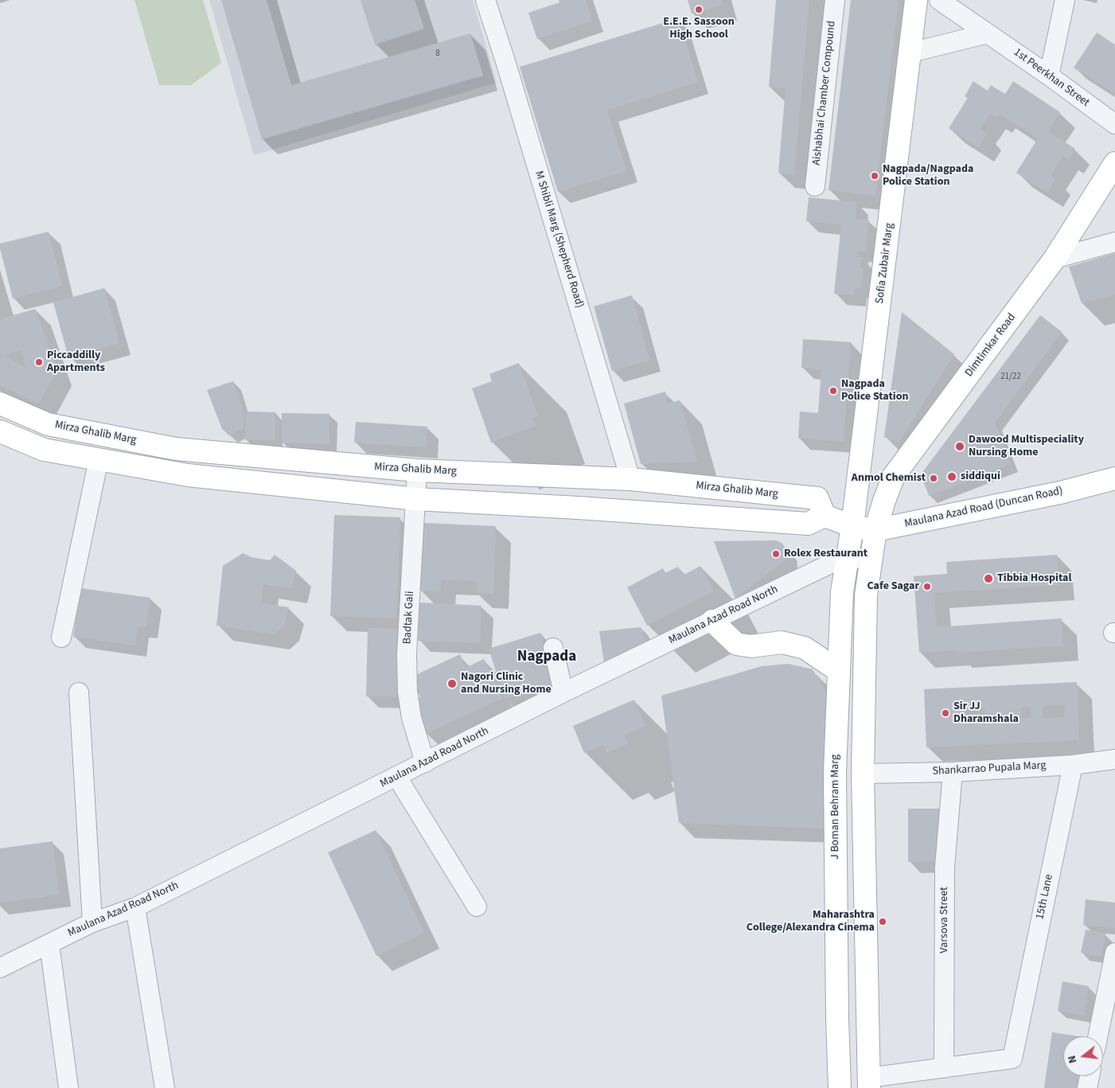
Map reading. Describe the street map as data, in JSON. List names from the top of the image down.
{
  "streets": {
    "main road": [
      "Sofia Zubair Marg",
      "Dimtimkar Road",
      "Mirza Ghalib Marg",
      "Maulana Azad Road (Duncan Road)",
      "J Boman Behram Marg"
    ],
    "street": [
      "1st Peerkhan Street",
      "Aishabhai Chamber Compound",
      "M Shibli Marg (Shepherd Road)",
      "Maulana Azad Road North",
      "Badtak Gali",
      "Shankarrao Pupala Marg",
      "15th Lane",
      "Varsova Street"
    ]
  },
  "crossings": [
    ["M Shibli Marg (Shepherd Road)", "Mirza Ghalib Marg"],
    ["Sofia Zubair Marg", "Maulana Azad Road (Duncan Road)"],
    ["Sofia Zubair Marg", "J Boman Behram Marg"],
    ["Dimtimkar Road", "Maulana Azad Road (Duncan Road)"],
    ["Mirza Ghalib Marg", "Badtak Gali"],
    ["Maulana Azad Road (Duncan Road)", "J Boman Behram Marg"],
    ["Maulana Azad Road North", "Badtak Gali"],
    ["Maulana Azad Road North", "J Boman Behram Marg"],
    ["Shankarrao Pupala Marg", "15th Lane"],
    ["Shankarrao Pupala Marg", "Varsova Street"],
    ["15th Lane", "Varsova Street"]
  ],
  "districts": ["Nagpada"],
  "places": [
    "E.E.E. Sassoon High School",
    "Nagpada/Nagpada Police Station",
    "Piccaddilly Apartments",
    "Nagpada Police Station",
    "Dawood Multispeciality Nursing Home",
    "siddiqui",
    "Anmol Chemist",
    "Rolex Restaurant",
    "Tibbia Hospital",
    "Cafe Sagar",
    "Nagori Clinic and Nursing Home",
    "Sir JJ Dharamshala",
    "Maharashtra College/Alexandra Cinema"
  ],
  "house_numbers": ["8", "21/22"],
  "north": "left"
}
